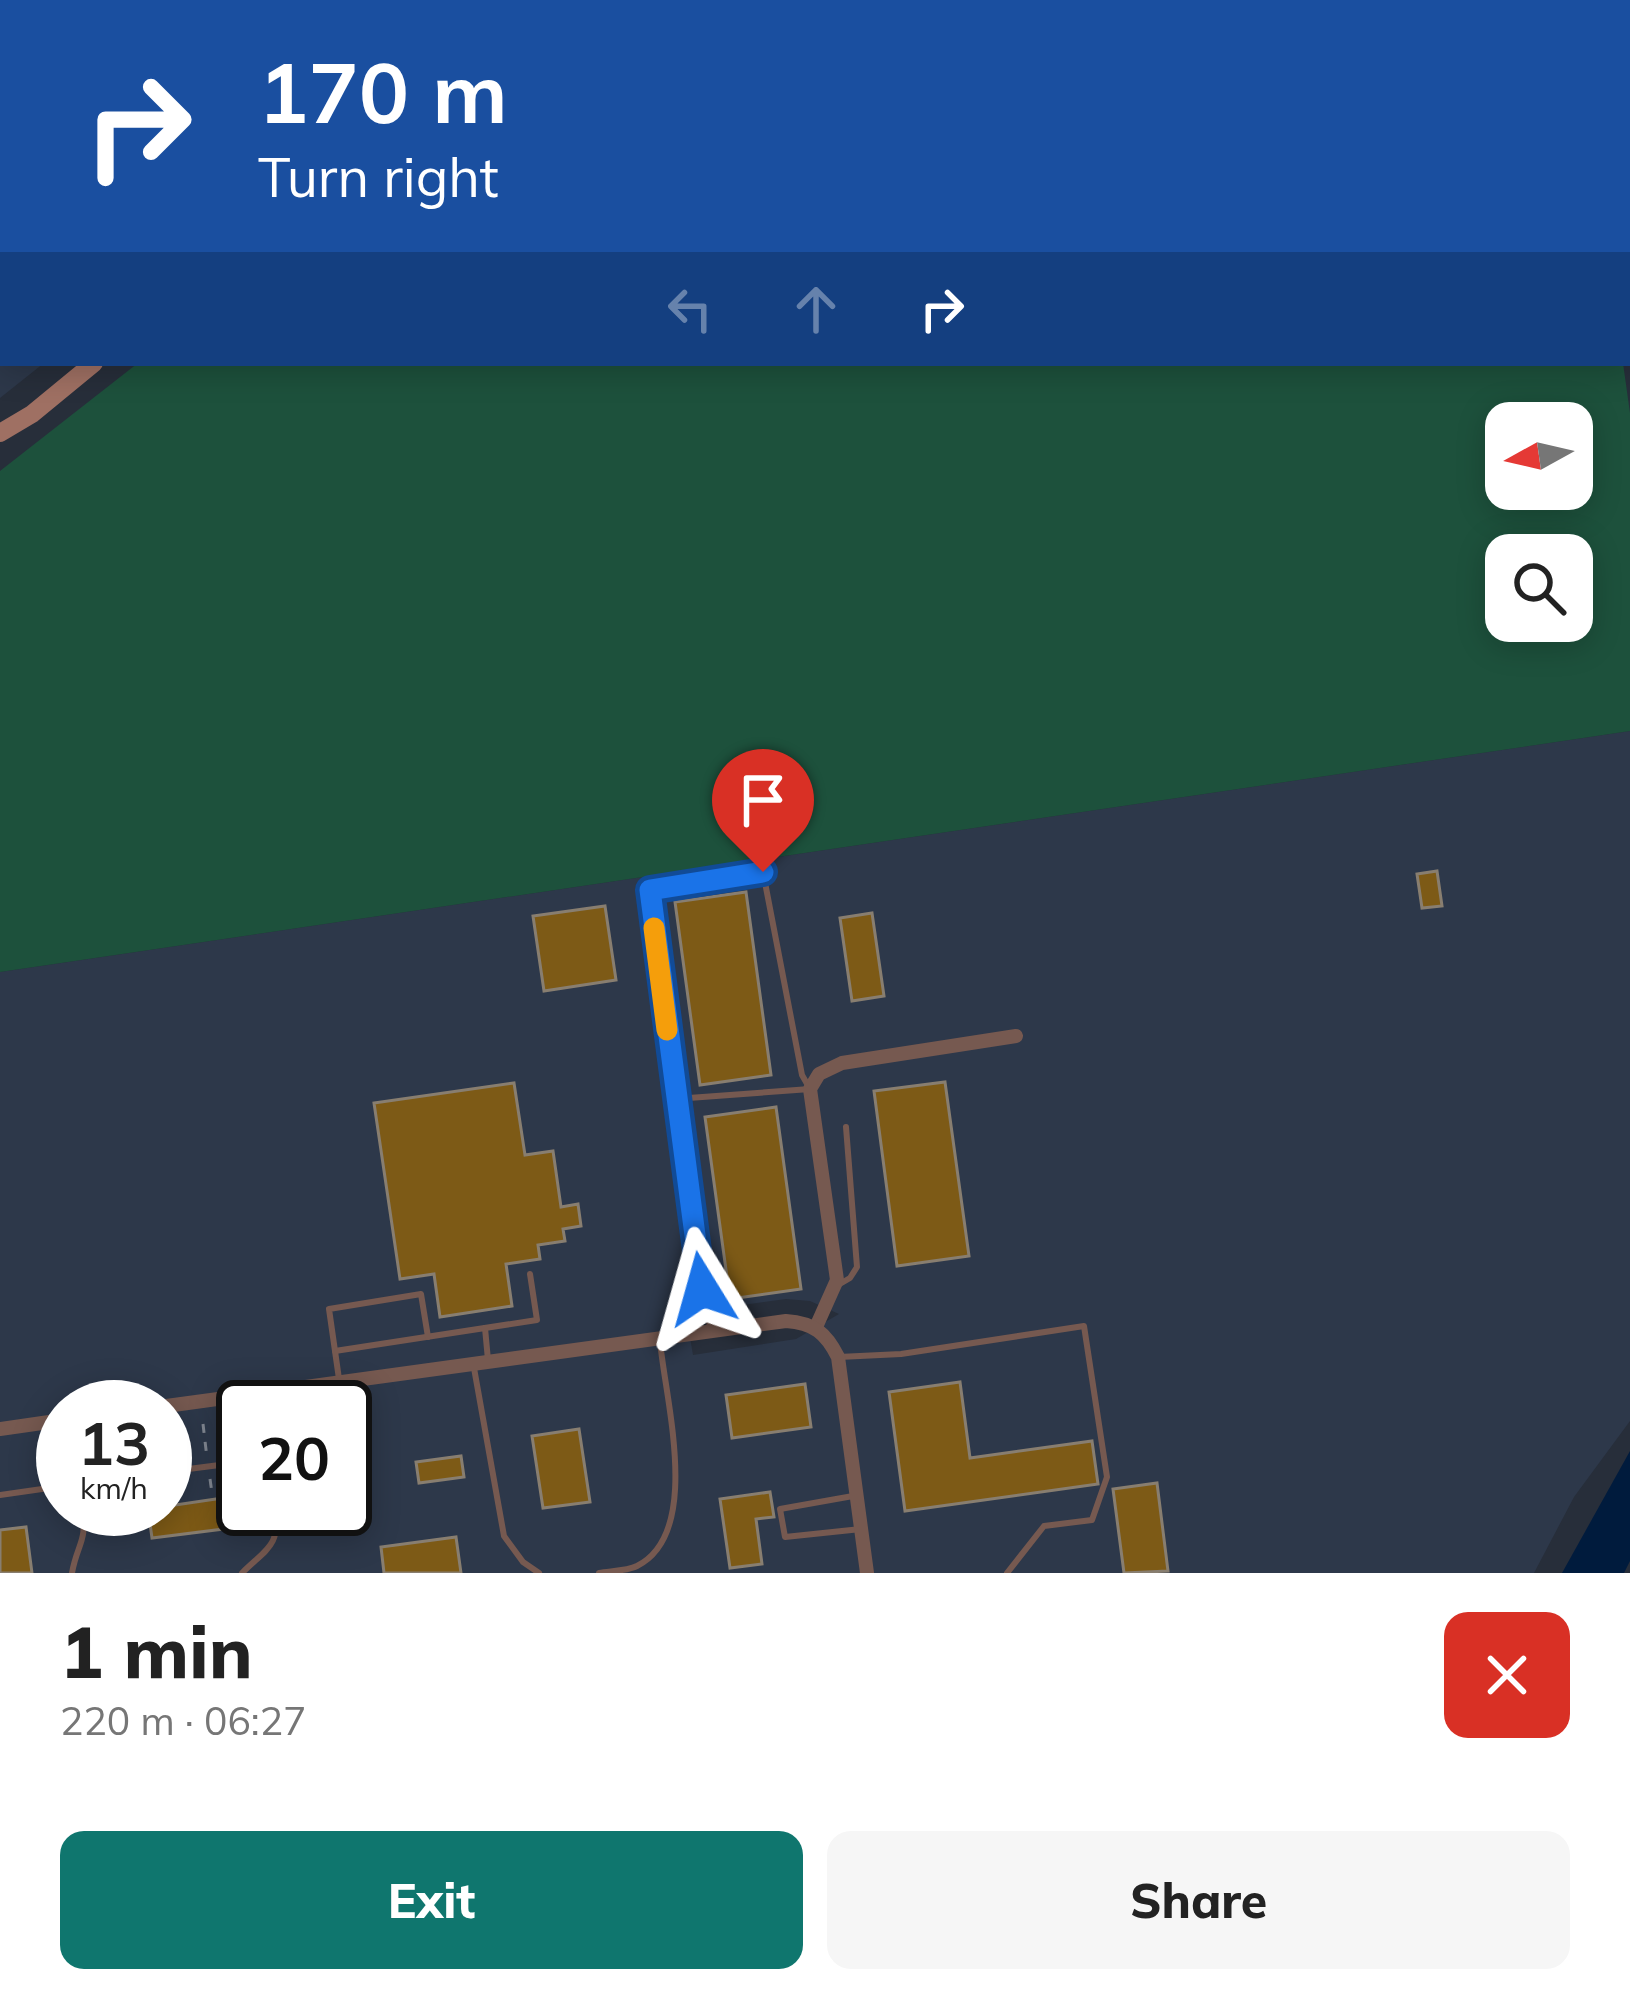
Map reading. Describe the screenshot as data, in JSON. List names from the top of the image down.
{
  "north": "left",
  "page": {
    "turn": ["170 m", "Turn right"],
    "speed": "13 km/h",
    "limit": "20",
    "heading": ["1 min", "220 m · 06:27"],
    "buttons": ["Exit", "Share"]
  }
}
